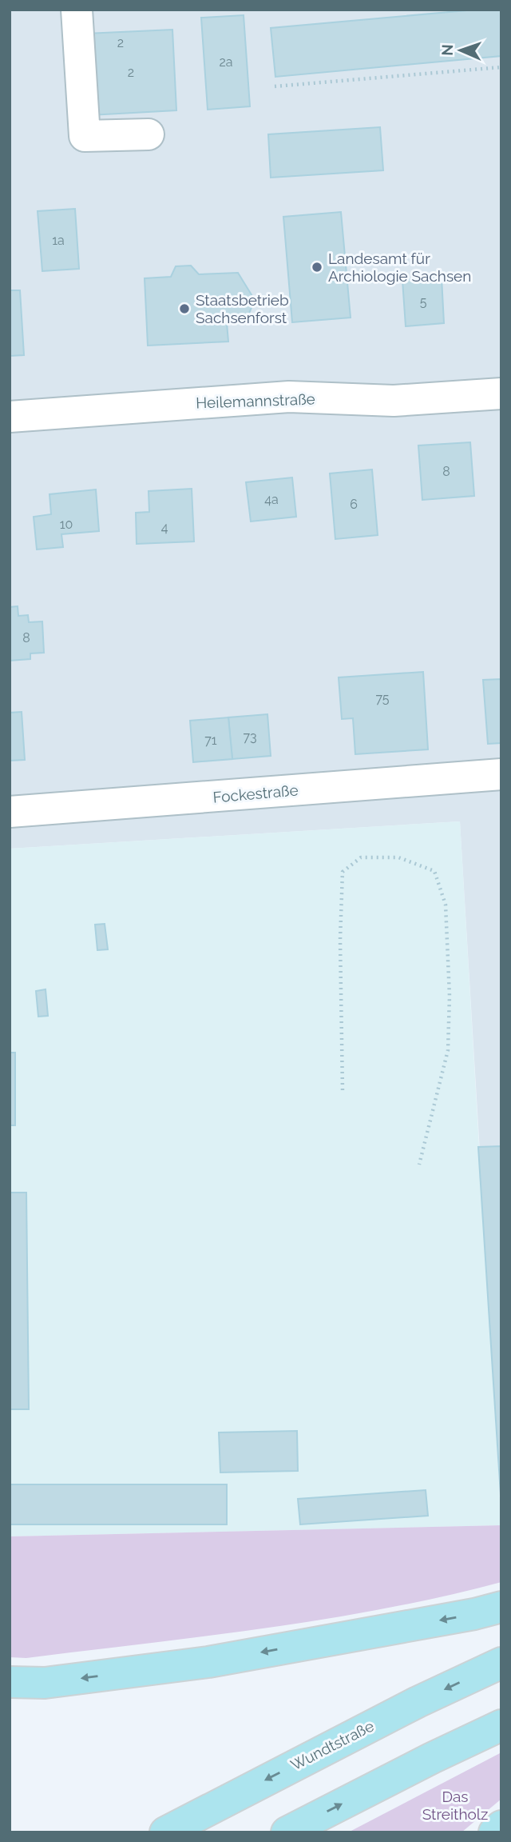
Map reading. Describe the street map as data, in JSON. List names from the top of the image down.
{
  "streets": {
    "highway": ["Wundtstraße"],
    "street": ["Heilemannstraße", "Fockestraße"]
  },
  "parks": ["Das Streitholz"],
  "places": ["Landesamt für Archiologie Sachsen", "Staatsbetrieb Sachsenforst"],
  "house_numbers": [
    "2",
    "2a",
    "2",
    "1a",
    "5",
    "8",
    "4a",
    "6",
    "10",
    "4",
    "8",
    "75",
    "73",
    "71"
  ],
  "north": "left"
}
